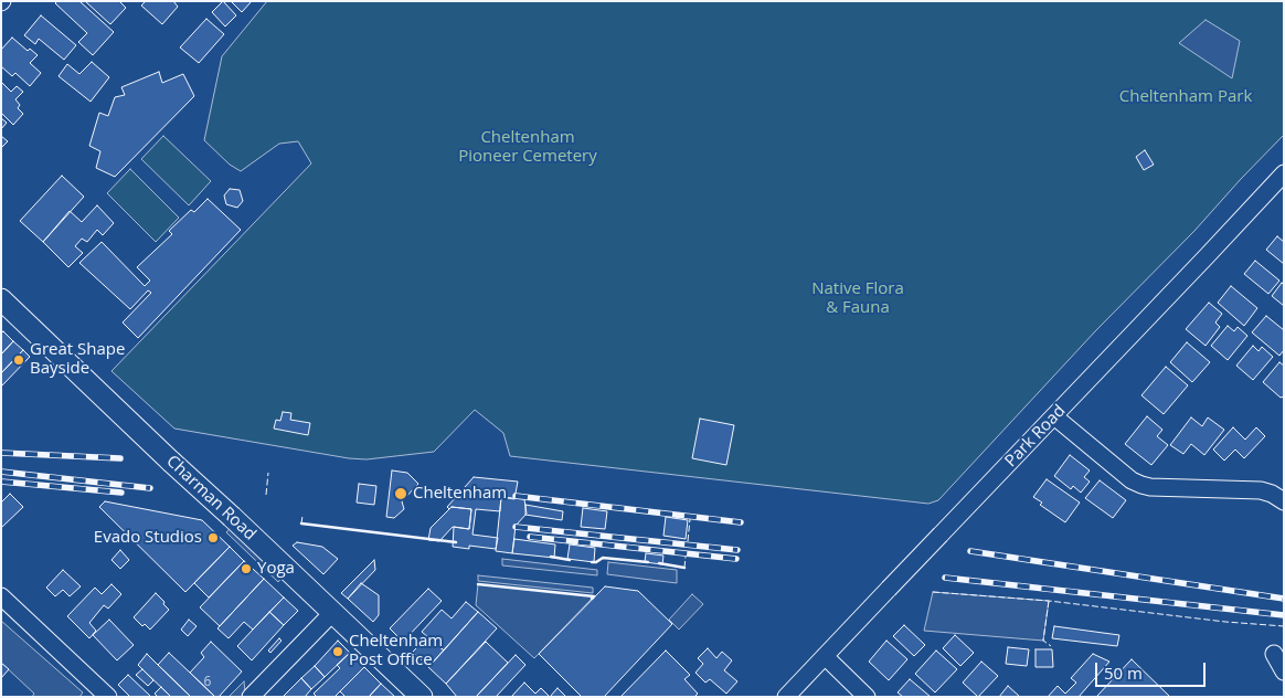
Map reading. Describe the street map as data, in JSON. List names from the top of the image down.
{
  "streets": {
    "main road": ["Charman Road"],
    "street": ["Park Road"]
  },
  "parks": ["Cheltenham Park", "Cheltenham Pioneer Cemetery", "Native Flora & Fauna"],
  "places": [
    "Great Shape Bayside",
    "Cheltenham",
    "Evado Studios",
    "Yoga",
    "Cheltenham Post Office"
  ],
  "house_numbers": ["6"],
  "scale_bar": "50 m"
}
